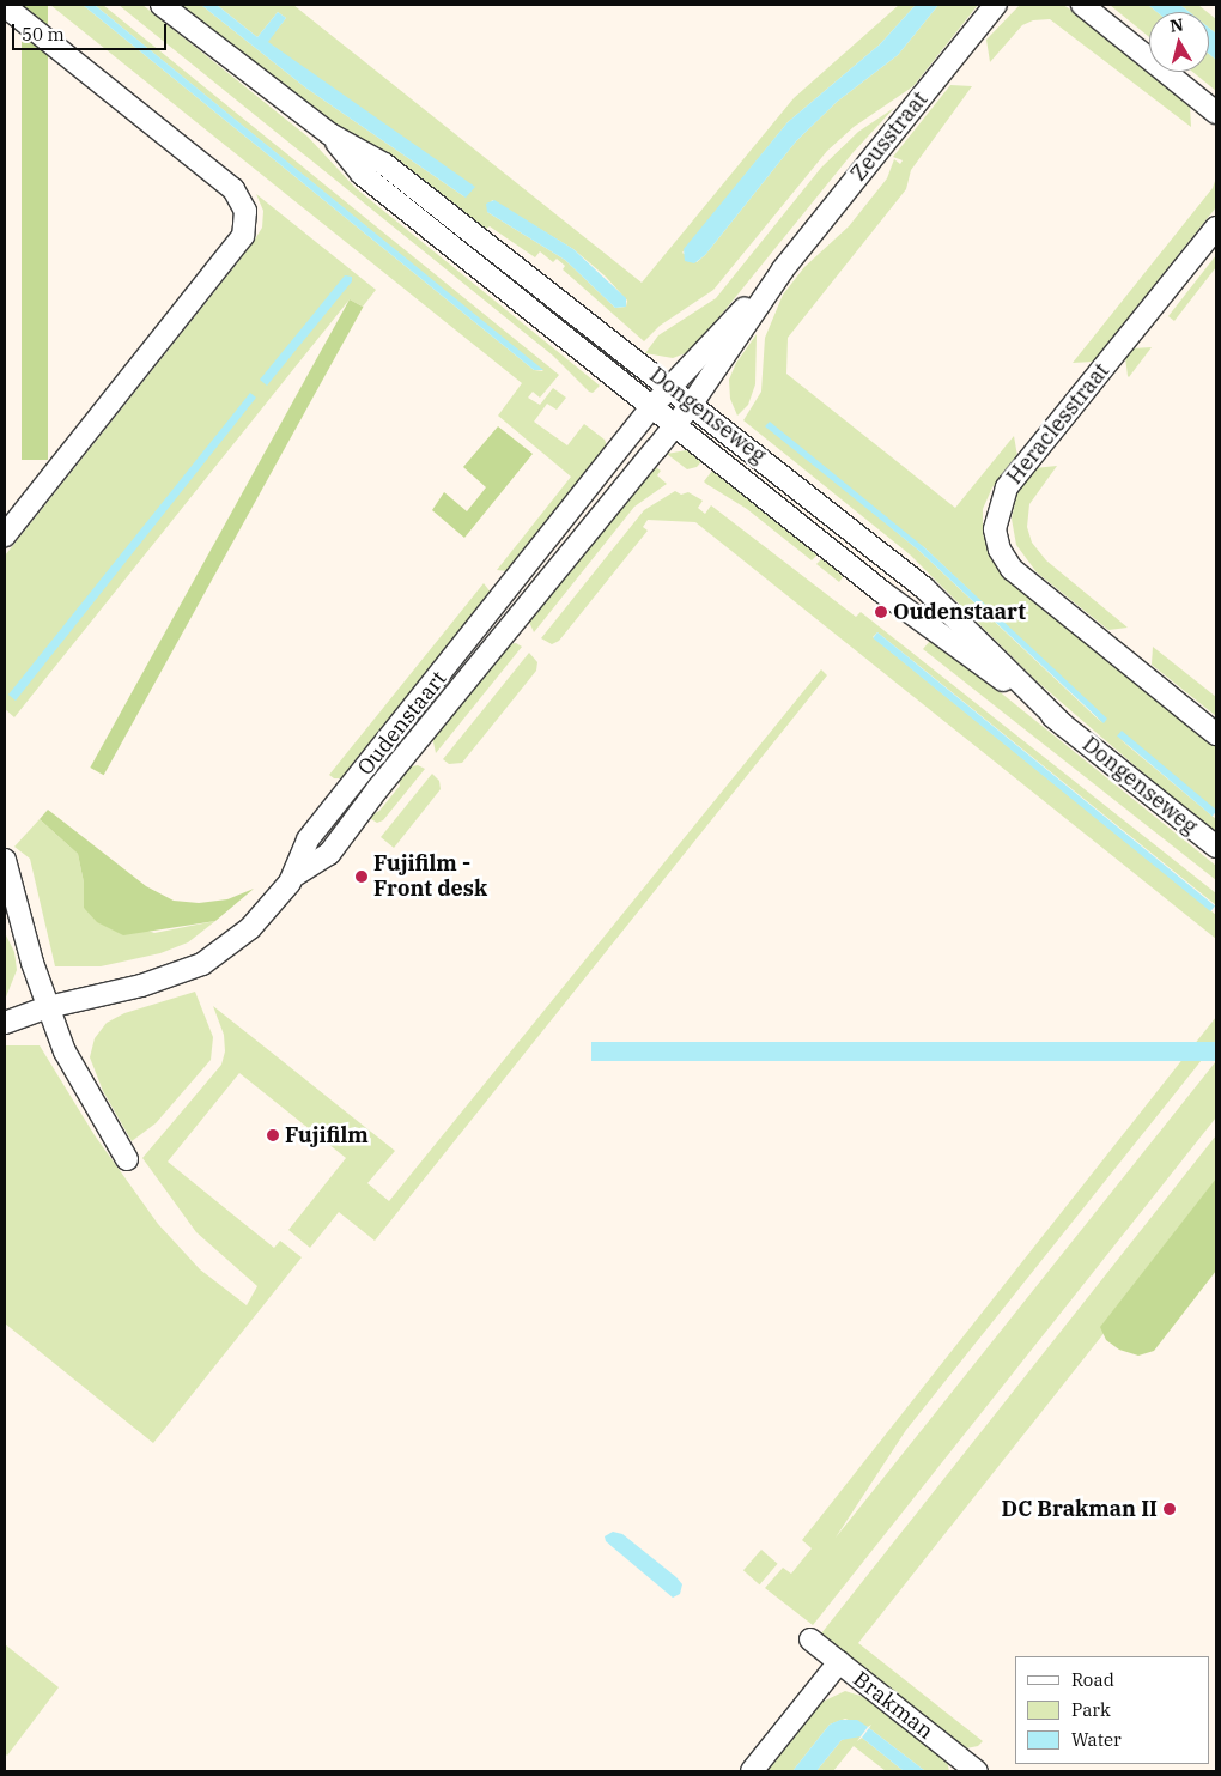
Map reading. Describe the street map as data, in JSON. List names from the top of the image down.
{
  "streets": {
    "street": [
      "Zeusstraat",
      "Dongenseweg",
      "Heraclesstraat",
      "Oudenstaart",
      "Brakman"
    ]
  },
  "crossings": [
    ["Zeusstraat", "Dongenseweg"],
    ["Zeusstraat", "Oudenstaart"],
    ["Dongenseweg", "Oudenstaart"]
  ],
  "places": [
    "Oudenstaart",
    "Fujifilm - Front desk",
    "Fujifilm",
    "DC Brakman II"
  ],
  "legend": ["Road", "Park", "Water"],
  "scale_bar": "50 m",
  "north": "top"
}
